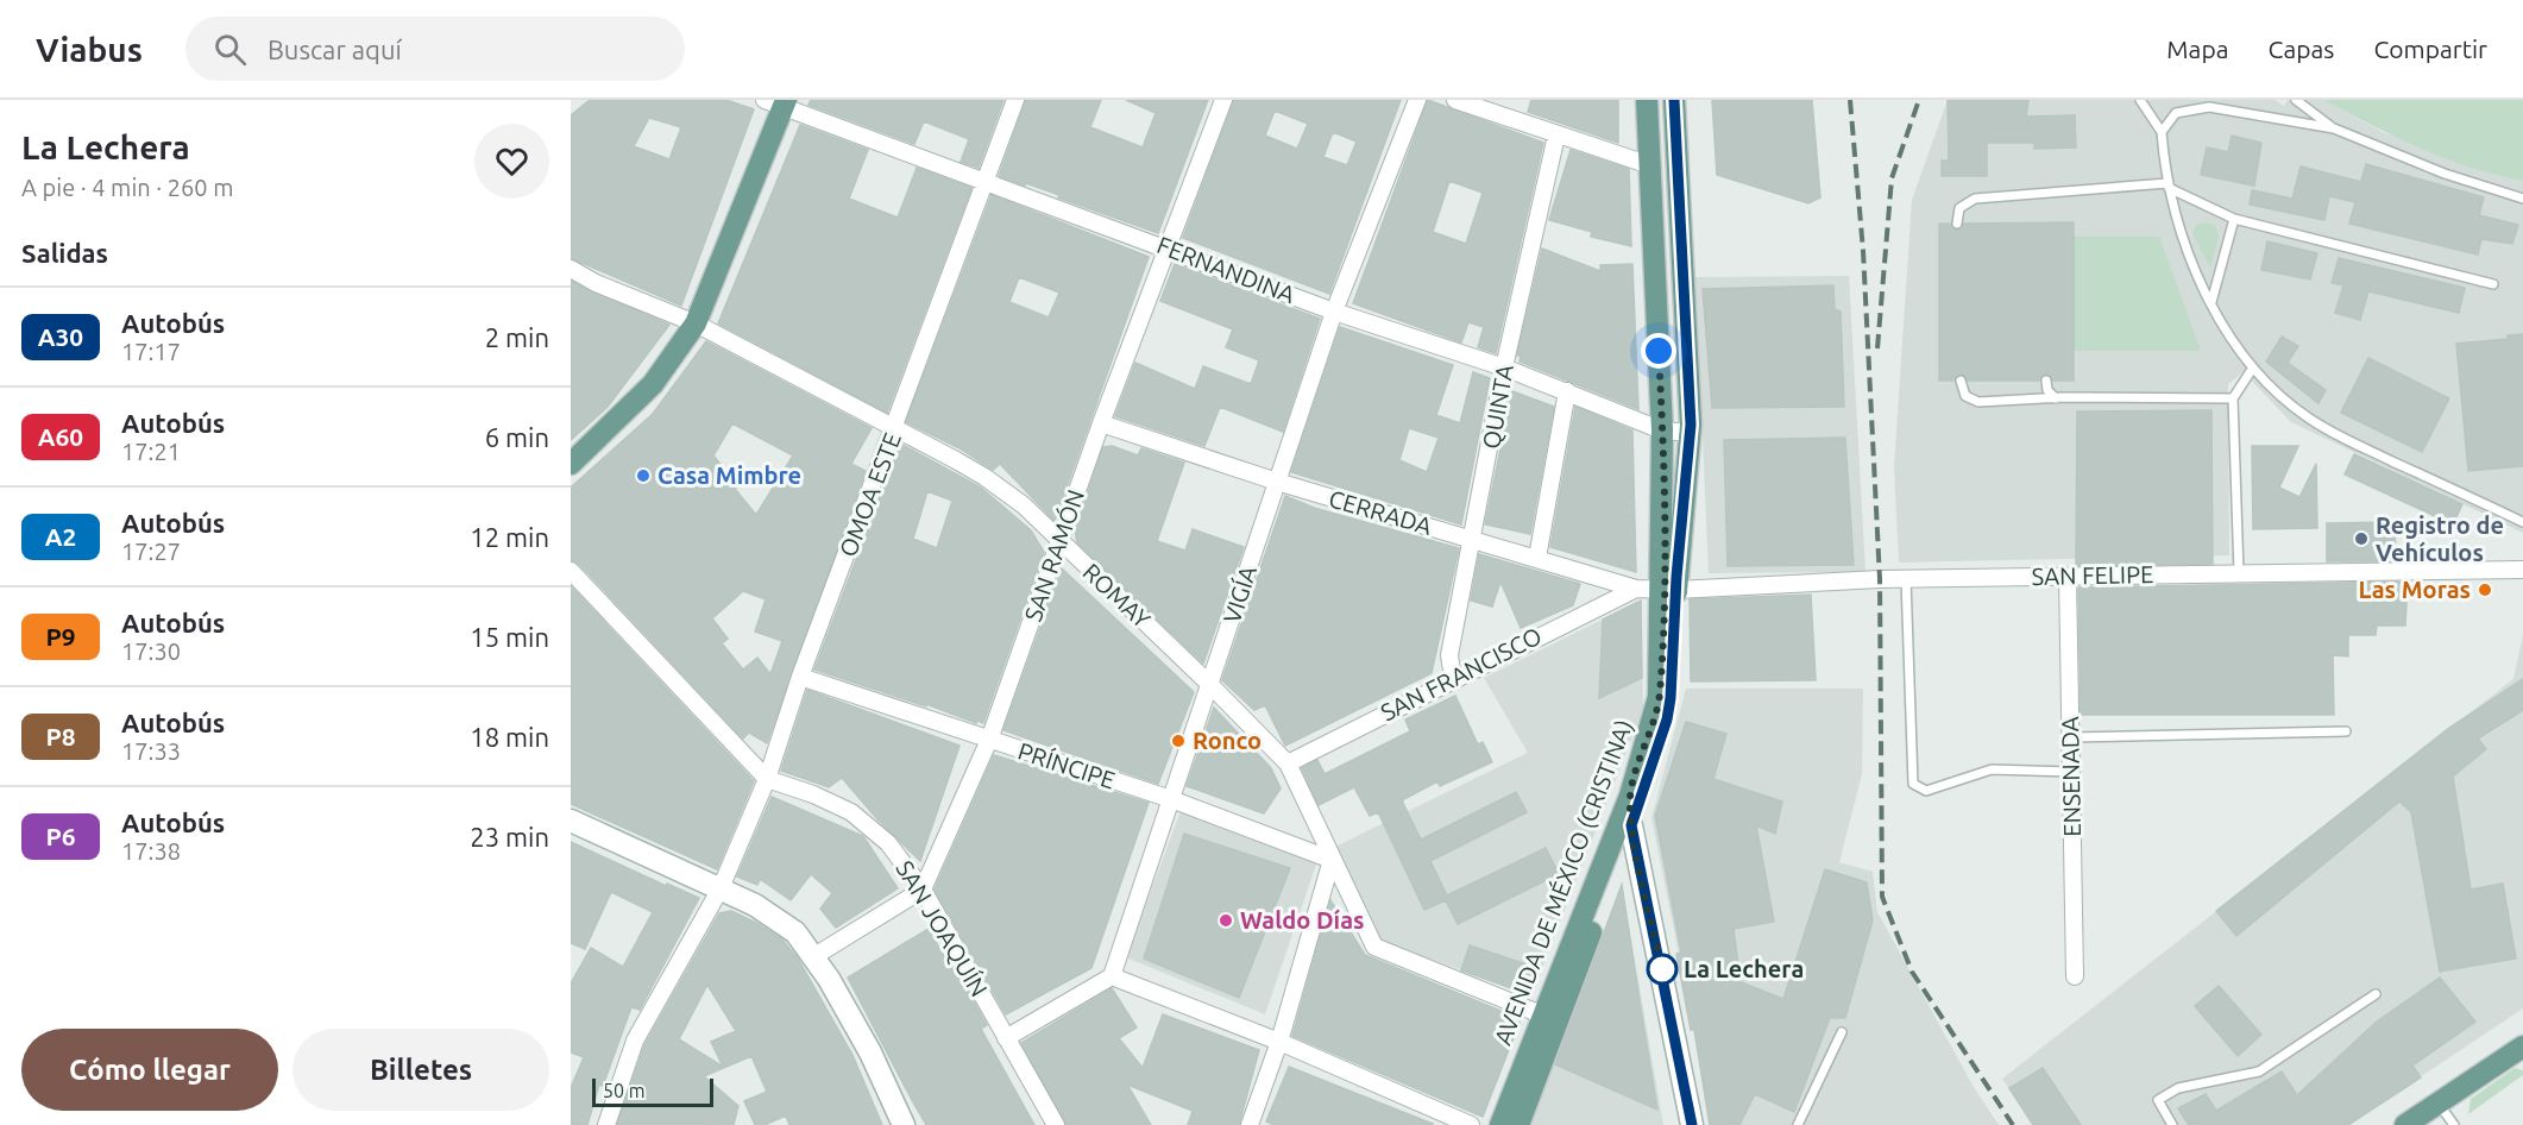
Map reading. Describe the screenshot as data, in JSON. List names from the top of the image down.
{
  "streets": {
    "main road": ["AVENIDA DE MÉXICO (CRISTINA)"],
    "street": [
      "FERNANDINA",
      "QUINTA",
      "OMOA ESTE",
      "CERRADA",
      "SAN RAMÓN",
      "SAN FELIPE",
      "VIGÍA",
      "ROMAY",
      "SAN FRANCISCO",
      "PRÍNCIPE",
      "ENSENADA",
      "SAN JOAQUÍN"
    ]
  },
  "crossings": [
    ["FERNANDINA", "QUINTA"],
    ["FERNANDINA", "OMOA ESTE"],
    ["FERNANDINA", "SAN RAMÓN"],
    ["FERNANDINA", "VIGÍA"],
    ["FERNANDINA", "AVENIDA DE MÉXICO (CRISTINA)"],
    ["QUINTA", "CERRADA"],
    ["QUINTA", "SAN FRANCISCO"],
    ["OMOA ESTE", "ROMAY"],
    ["OMOA ESTE", "PRÍNCIPE"],
    ["OMOA ESTE", "SAN JOAQUÍN"],
    ["CERRADA", "SAN RAMÓN"],
    ["CERRADA", "SAN FELIPE"],
    ["CERRADA", "VIGÍA"],
    ["CERRADA", "SAN FRANCISCO"],
    ["CERRADA", "AVENIDA DE MÉXICO (CRISTINA)"],
    ["SAN RAMÓN", "ROMAY"],
    ["SAN RAMÓN", "PRÍNCIPE"],
    ["SAN RAMÓN", "SAN JOAQUÍN"],
    ["SAN FELIPE", "ENSENADA"],
    ["SAN FELIPE", "AVENIDA DE MÉXICO (CRISTINA)"],
    ["VIGÍA", "ROMAY"],
    ["VIGÍA", "PRÍNCIPE"],
    ["ROMAY", "SAN FRANCISCO"],
    ["ROMAY", "PRÍNCIPE"],
    ["ROMAY", "AVENIDA DE MÉXICO (CRISTINA)"]
  ],
  "places": [
    "Casa Mimbre",
    "Registro de Vehículos",
    "Las Moras",
    "Ronco",
    "Waldo Días",
    "La Lechera"
  ],
  "lines": ["bus line A30"],
  "scale_bar": "50 m",
  "page": {
    "header": "Viabus",
    "search": "Buscar aquí",
    "nav": ["Mapa", "Capas", "Compartir"],
    "heading": [
      ["La Lechera", "A pie · 4 min · 260 m"],
      "Salidas"
    ],
    "list": [
      {
        "mark": "A30",
        "name": "Autobús",
        "note": "17:17",
        "value": "2 min"
      },
      {
        "mark": "A60",
        "name": "Autobús",
        "note": "17:21",
        "value": "6 min"
      },
      {
        "mark": "A2",
        "name": "Autobús",
        "note": "17:27",
        "value": "12 min"
      },
      {
        "mark": "P9",
        "name": "Autobús",
        "note": "17:30",
        "value": "15 min"
      },
      {
        "mark": "P8",
        "name": "Autobús",
        "note": "17:33",
        "value": "18 min"
      },
      {
        "mark": "P6",
        "name": "Autobús",
        "note": "17:38",
        "value": "23 min"
      }
    ],
    "buttons": ["Cómo llegar", "Billetes"],
    "scale": "50 m"
  }
}
